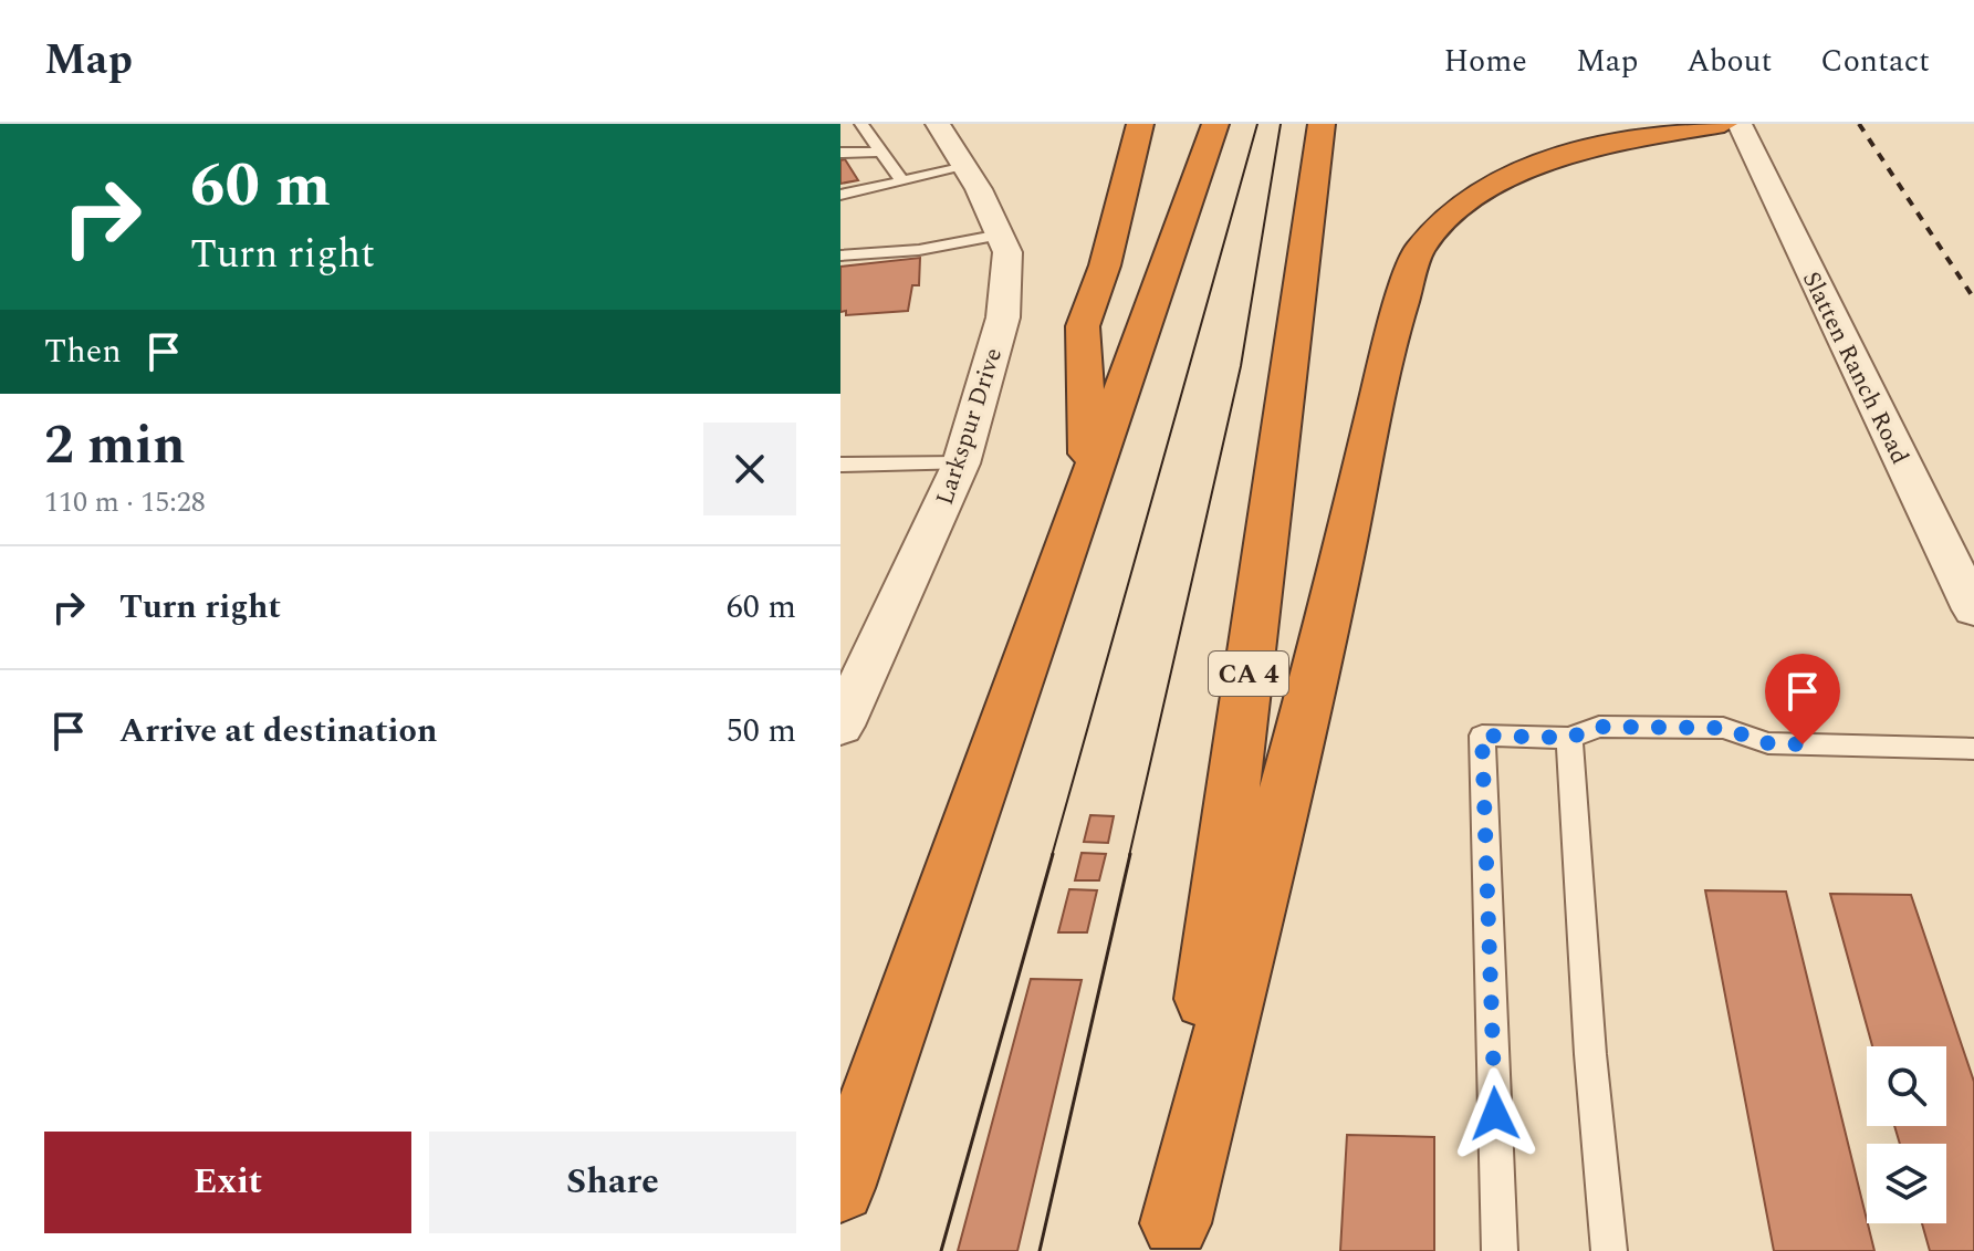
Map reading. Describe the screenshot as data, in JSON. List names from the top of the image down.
{
  "streets": {
    "highway": ["CA 4"],
    "street": ["Slatten Ranch Road", "Larkspur Drive"]
  },
  "page": {
    "header": "Map",
    "nav": [
      "Home",
      "Map",
      "About",
      "Contact"
    ],
    "turn": ["60 m", "Turn right"],
    "then": "Then",
    "heading": ["2 min", "110 m · 15:28"],
    "list": [
      {
        "name": "Turn right",
        "value": "60 m"
      },
      {
        "name": "Arrive at destination",
        "value": "50 m"
      }
    ],
    "buttons": ["Exit", "Share"]
  }
}
